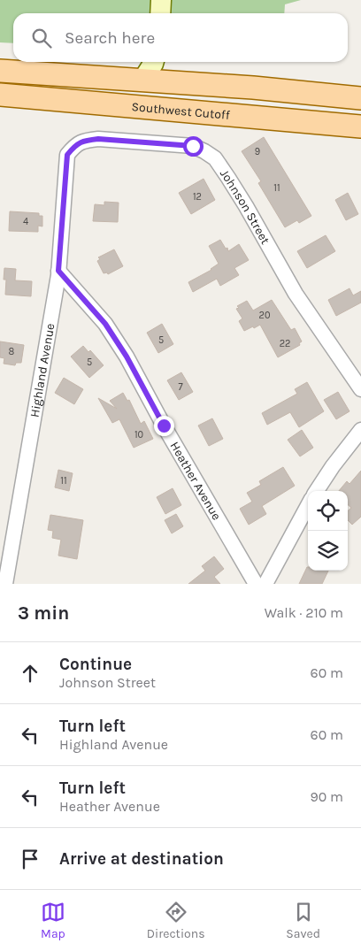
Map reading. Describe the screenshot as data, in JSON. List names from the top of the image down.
{
  "streets": {
    "main road": ["Southwest Cutoff"],
    "street": ["Johnson Street", "Highland Avenue", "Heather Avenue"]
  },
  "crossings": [
    ["Johnson Street", "Highland Avenue"],
    ["Highland Avenue", "Heather Avenue"]
  ],
  "house_numbers": [
    "9",
    "11",
    "12",
    "4",
    "20",
    "5",
    "22",
    "8",
    "5",
    "7",
    "10",
    "11"
  ],
  "page": {
    "search": "Search here",
    "heading": ["3 min", "Walk · 210 m"],
    "list": [
      ["Continue", "Johnson Street", "60 m"],
      ["Turn left", "Highland Avenue", "60 m"],
      ["Turn left", "Heather Avenue", "90 m"],
      "Arrive at destination"
    ],
    "nav": ["Map", "Directions", "Saved"]
  }
}
